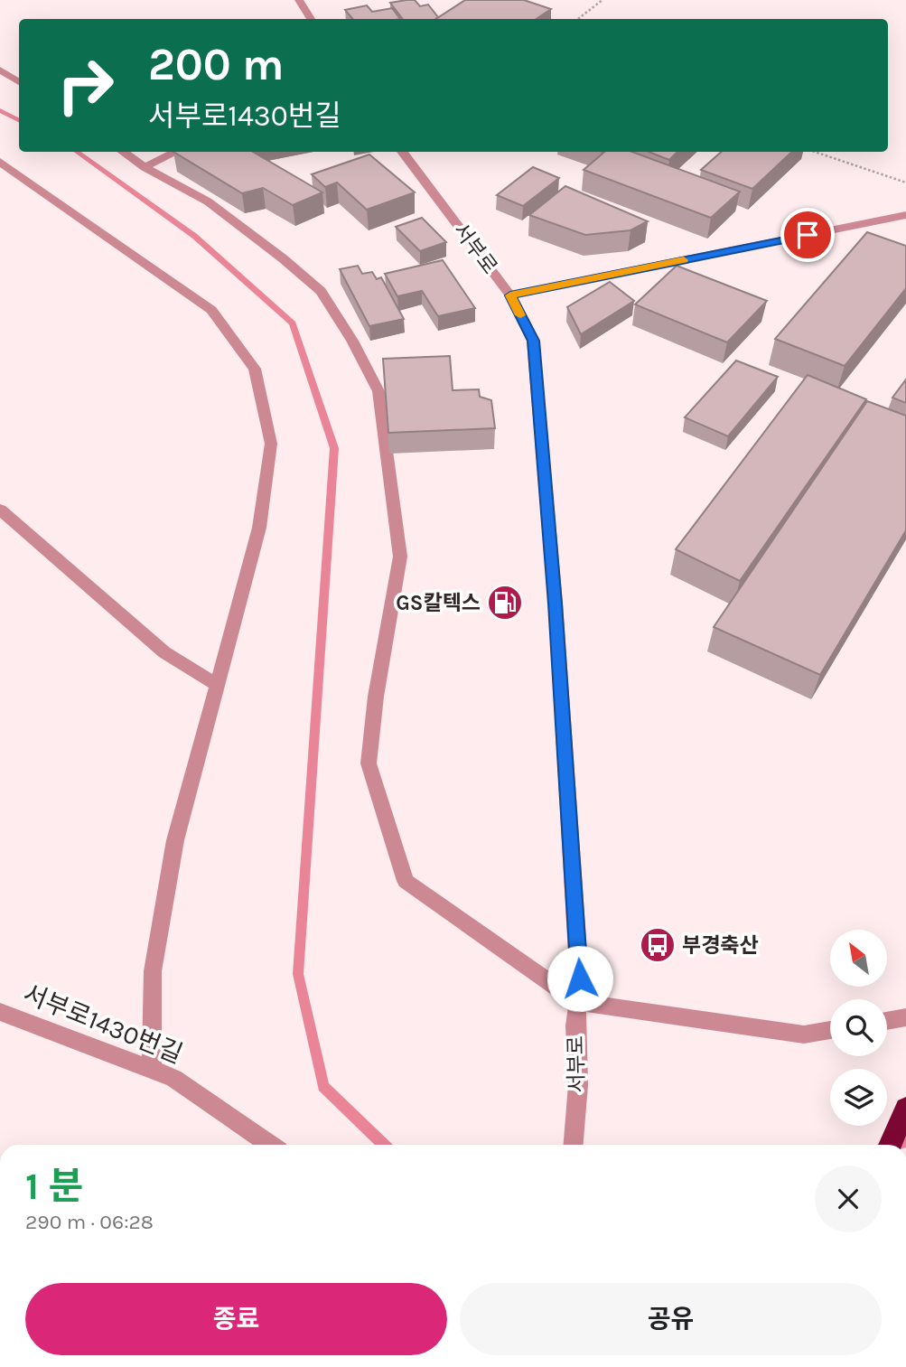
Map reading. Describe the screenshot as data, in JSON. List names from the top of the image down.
{
  "streets": {
    "street": ["서부로", "서부로1430번길"]
  },
  "places": {
    "fuel station": ["GS칼텍스"],
    "bus stop": ["부경축산"]
  },
  "north": "top left",
  "page": {
    "turn": ["200 m", "서부로1430번길"],
    "heading": ["1 분", "290 m · 06:28"],
    "buttons": ["종료", "공유"]
  }
}
